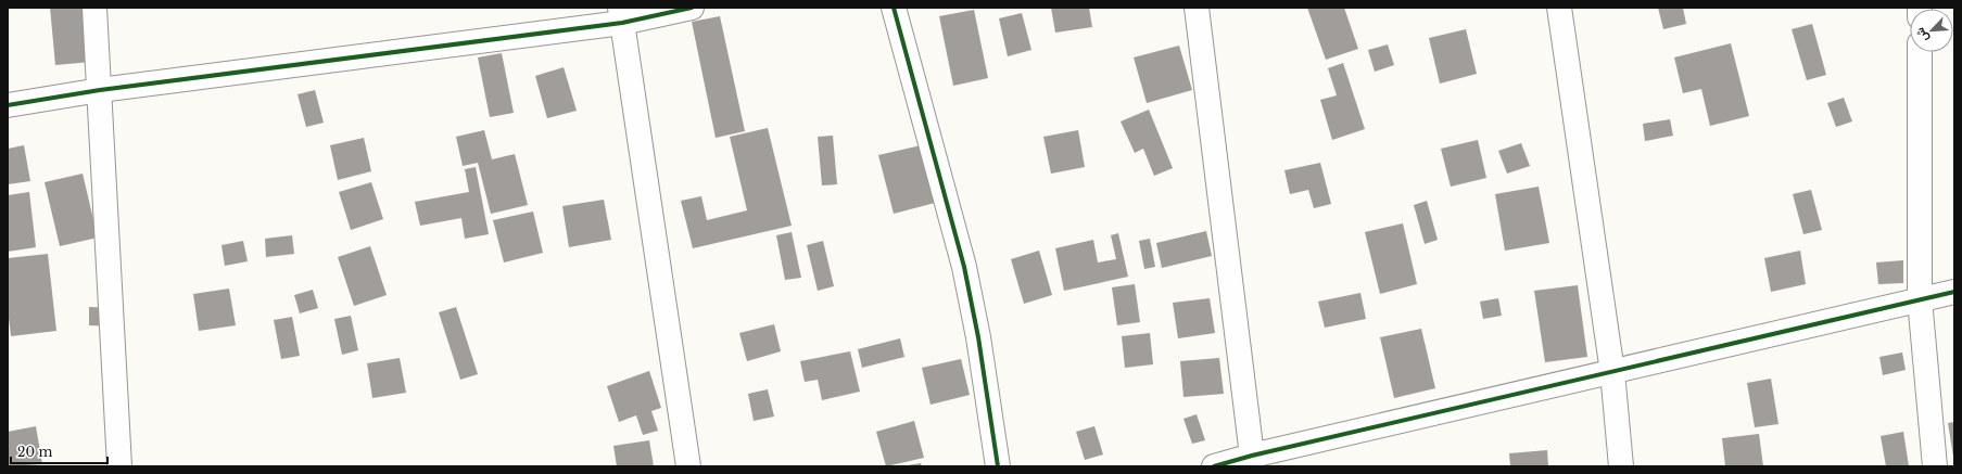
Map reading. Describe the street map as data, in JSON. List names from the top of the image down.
{
  "scale_bar": "20 m",
  "north": "bottom left"
}
